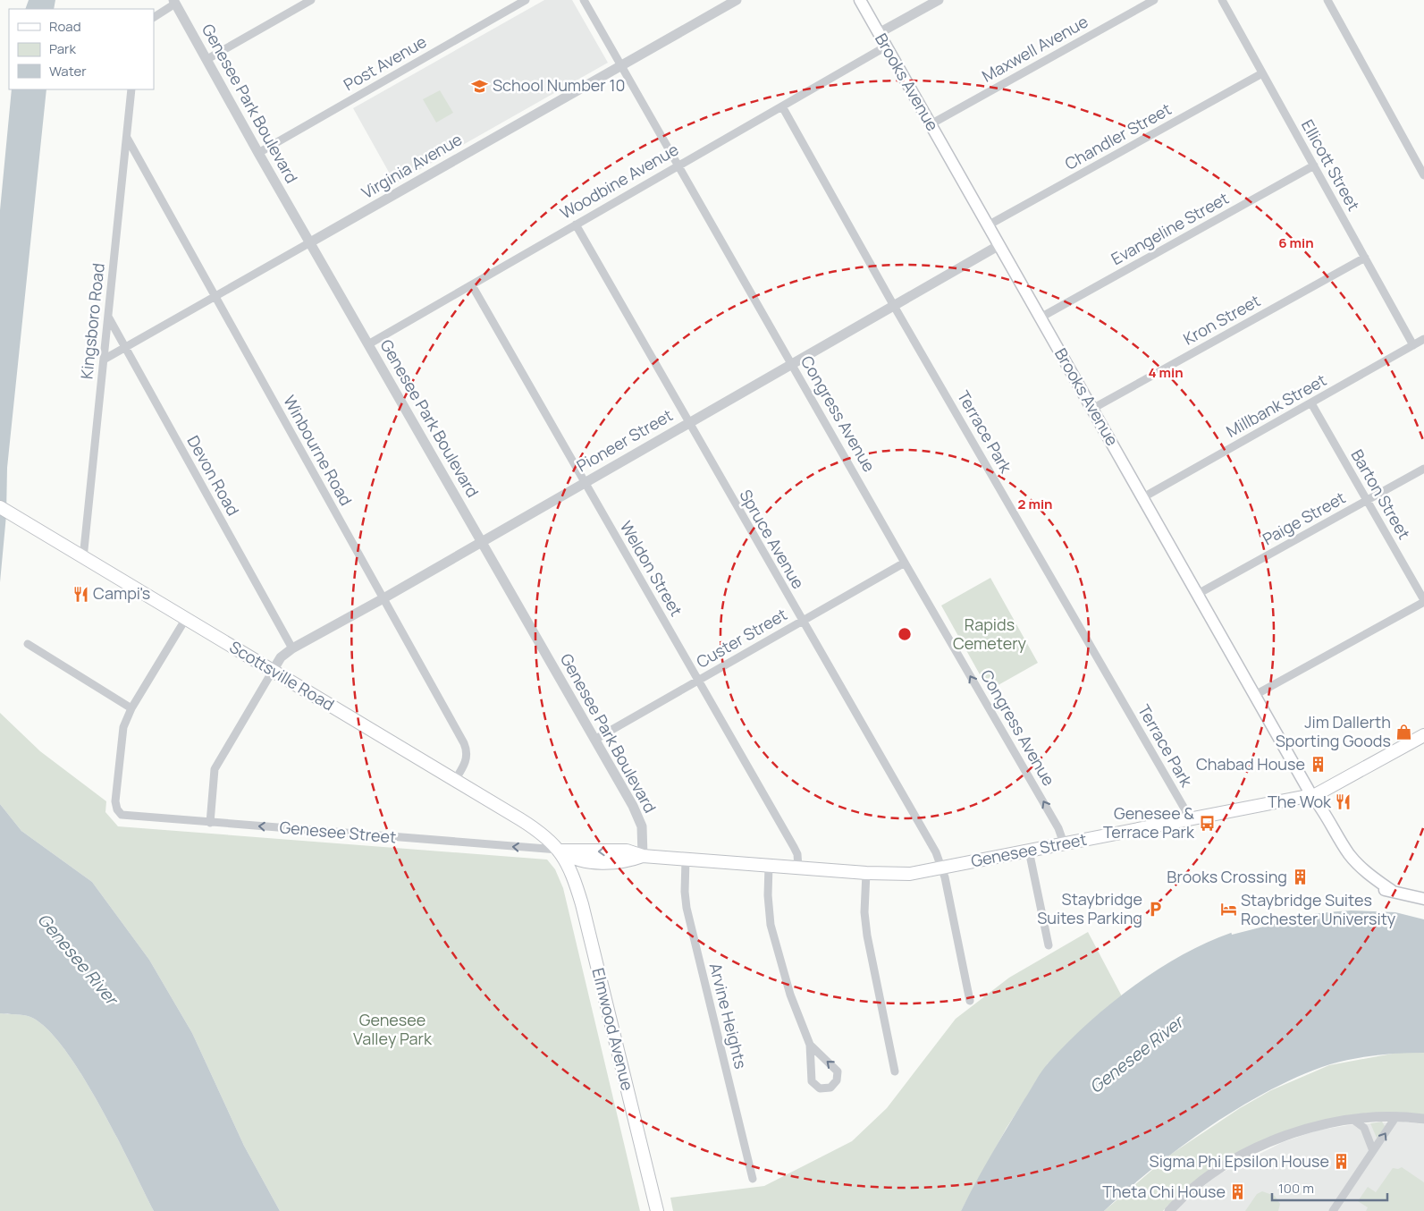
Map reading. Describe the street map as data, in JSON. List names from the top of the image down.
{
  "streets": {
    "main road": [
      "Brooks Avenue",
      "Scottsville Road",
      "Genesee Street",
      "Elmwood Avenue"
    ],
    "street": [
      "Maxwell Avenue",
      "Post Avenue",
      "Genesee Park Boulevard",
      "Chandler Street",
      "Ellicott Street",
      "Virginia Avenue",
      "Woodbine Avenue",
      "Evangeline Street",
      "Kron Street",
      "Kingsboro Road",
      "Millbank Street",
      "Congress Avenue",
      "Terrace Park",
      "Pioneer Street",
      "Winbourne Road",
      "Devon Road",
      "Barton Street",
      "Paige Street",
      "Spruce Avenue",
      "Weldon Street",
      "Custer Street",
      "Arvine Heights"
    ]
  },
  "crossings": [
    ["Maxwell Avenue", "Brooks Avenue"],
    ["Post Avenue", "Genesee Park Boulevard"],
    ["Brooks Avenue", "Chandler Street"],
    ["Brooks Avenue", "Woodbine Avenue"],
    ["Brooks Avenue", "Evangeline Street"],
    ["Brooks Avenue", "Kron Street"],
    ["Brooks Avenue", "Millbank Street"],
    ["Brooks Avenue", "Pioneer Street"],
    ["Brooks Avenue", "Paige Street"],
    ["Brooks Avenue", "Genesee Street"],
    ["Genesee Park Boulevard", "Virginia Avenue"],
    ["Genesee Park Boulevard", "Woodbine Avenue"],
    ["Genesee Park Boulevard", "Pioneer Street"],
    ["Genesee Park Boulevard", "Custer Street"],
    ["Genesee Park Boulevard", "Genesee Street"],
    ["Chandler Street", "Ellicott Street"],
    ["Ellicott Street", "Evangeline Street"],
    ["Ellicott Street", "Kron Street"],
    ["Ellicott Street", "Millbank Street"],
    ["Virginia Avenue", "Kingsboro Road"],
    ["Virginia Avenue", "Congress Avenue"],
    ["Virginia Avenue", "Winbourne Road"],
    ["Virginia Avenue", "Devon Road"],
    ["Woodbine Avenue", "Congress Avenue"],
    ["Woodbine Avenue", "Terrace Park"],
    ["Woodbine Avenue", "Spruce Avenue"],
    ["Woodbine Avenue", "Weldon Street"],
    ["Kingsboro Road", "Winbourne Road"],
    ["Kingsboro Road", "Devon Road"],
    ["Kingsboro Road", "Scottsville Road"],
    ["Millbank Street", "Barton Street"],
    ["Congress Avenue", "Pioneer Street"],
    ["Congress Avenue", "Custer Street"],
    ["Congress Avenue", "Genesee Street"],
    ["Terrace Park", "Pioneer Street"],
    ["Terrace Park", "Genesee Street"],
    ["Pioneer Street", "Winbourne Road"],
    ["Pioneer Street", "Devon Road"],
    ["Pioneer Street", "Spruce Avenue"],
    ["Pioneer Street", "Weldon Street"],
    ["Pioneer Street", "Scottsville Road"],
    ["Winbourne Road", "Scottsville Road"],
    ["Barton Street", "Paige Street"],
    ["Spruce Avenue", "Custer Street"],
    ["Spruce Avenue", "Genesee Street"],
    ["Weldon Street", "Custer Street"],
    ["Weldon Street", "Genesee Street"],
    ["Scottsville Road", "Genesee Street"],
    ["Scottsville Road", "Elmwood Avenue"],
    ["Genesee Street", "Arvine Heights"],
    ["Genesee Street", "Elmwood Avenue"]
  ],
  "water": ["Genesee River"],
  "parks": ["Rapids Cemetery", "Genesee Valley Park"],
  "places": {
    "school or university": ["School Number 10"],
    "restaurant": ["Campi's", "The Wok"],
    "shop": ["Jim Dallerth Sporting Goods"],
    "building": [
      "Chabad House",
      "Brooks Crossing",
      "Sigma Phi Epsilon House",
      "Theta Chi House"
    ],
    "bus stop": ["Genesee & Terrace Park"],
    "parking": ["Staybridge Suites Parking"],
    "hotel": ["Staybridge Suites Rochester University"]
  },
  "legend": ["Road", "Park", "Water"],
  "scale_bar": "100 m",
  "rings": ["6 min", "4 min", "2 min"]
}
